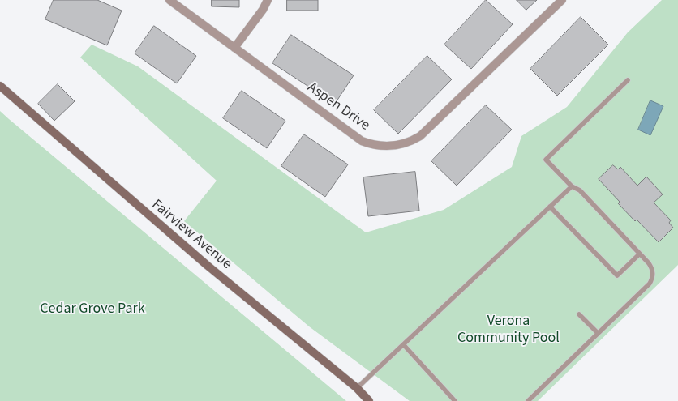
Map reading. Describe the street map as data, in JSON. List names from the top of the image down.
{
  "streets": {
    "main road": ["Fairview Avenue"],
    "street": ["Aspen Drive"]
  },
  "parks": ["Cedar Grove Park", "Verona Community Pool"]
}
